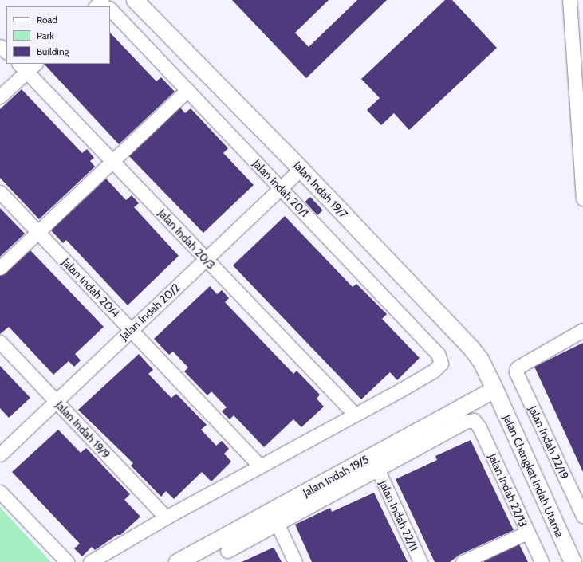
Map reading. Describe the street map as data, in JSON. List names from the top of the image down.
{
  "streets": {
    "street": [
      "Jalan Indah 20/1",
      "Jalan Indah 19/7",
      "Jalan Indah 20/3",
      "Jalan Indah 20/4",
      "Jalan Indah 20/2",
      "Jalan Indah 19/9",
      "Jalan Indah 22/19",
      "Jalan Indah 19/5",
      "Jalan Changkat Indah Utama",
      "Jalan Indah 22/13",
      "Jalan Indah 22/11"
    ]
  },
  "crossings": [
    ["Jalan Indah 20/1", "Jalan Indah 20/3"],
    ["Jalan Indah 20/1", "Jalan Indah 20/2"],
    ["Jalan Indah 19/7", "Jalan Indah 20/2"],
    ["Jalan Indah 19/7", "Jalan Indah 19/5"],
    ["Jalan Indah 19/7", "Jalan Changkat Indah Utama"],
    ["Jalan Indah 20/3", "Jalan Indah 20/2"],
    ["Jalan Indah 20/4", "Jalan Indah 20/2"],
    ["Jalan Indah 20/2", "Jalan Indah 19/9"],
    ["Jalan Indah 19/5", "Jalan Changkat Indah Utama"],
    ["Jalan Indah 22/13", "Jalan Indah 22/11"]
  ],
  "legend": ["Road", "Park", "Building"]
}
